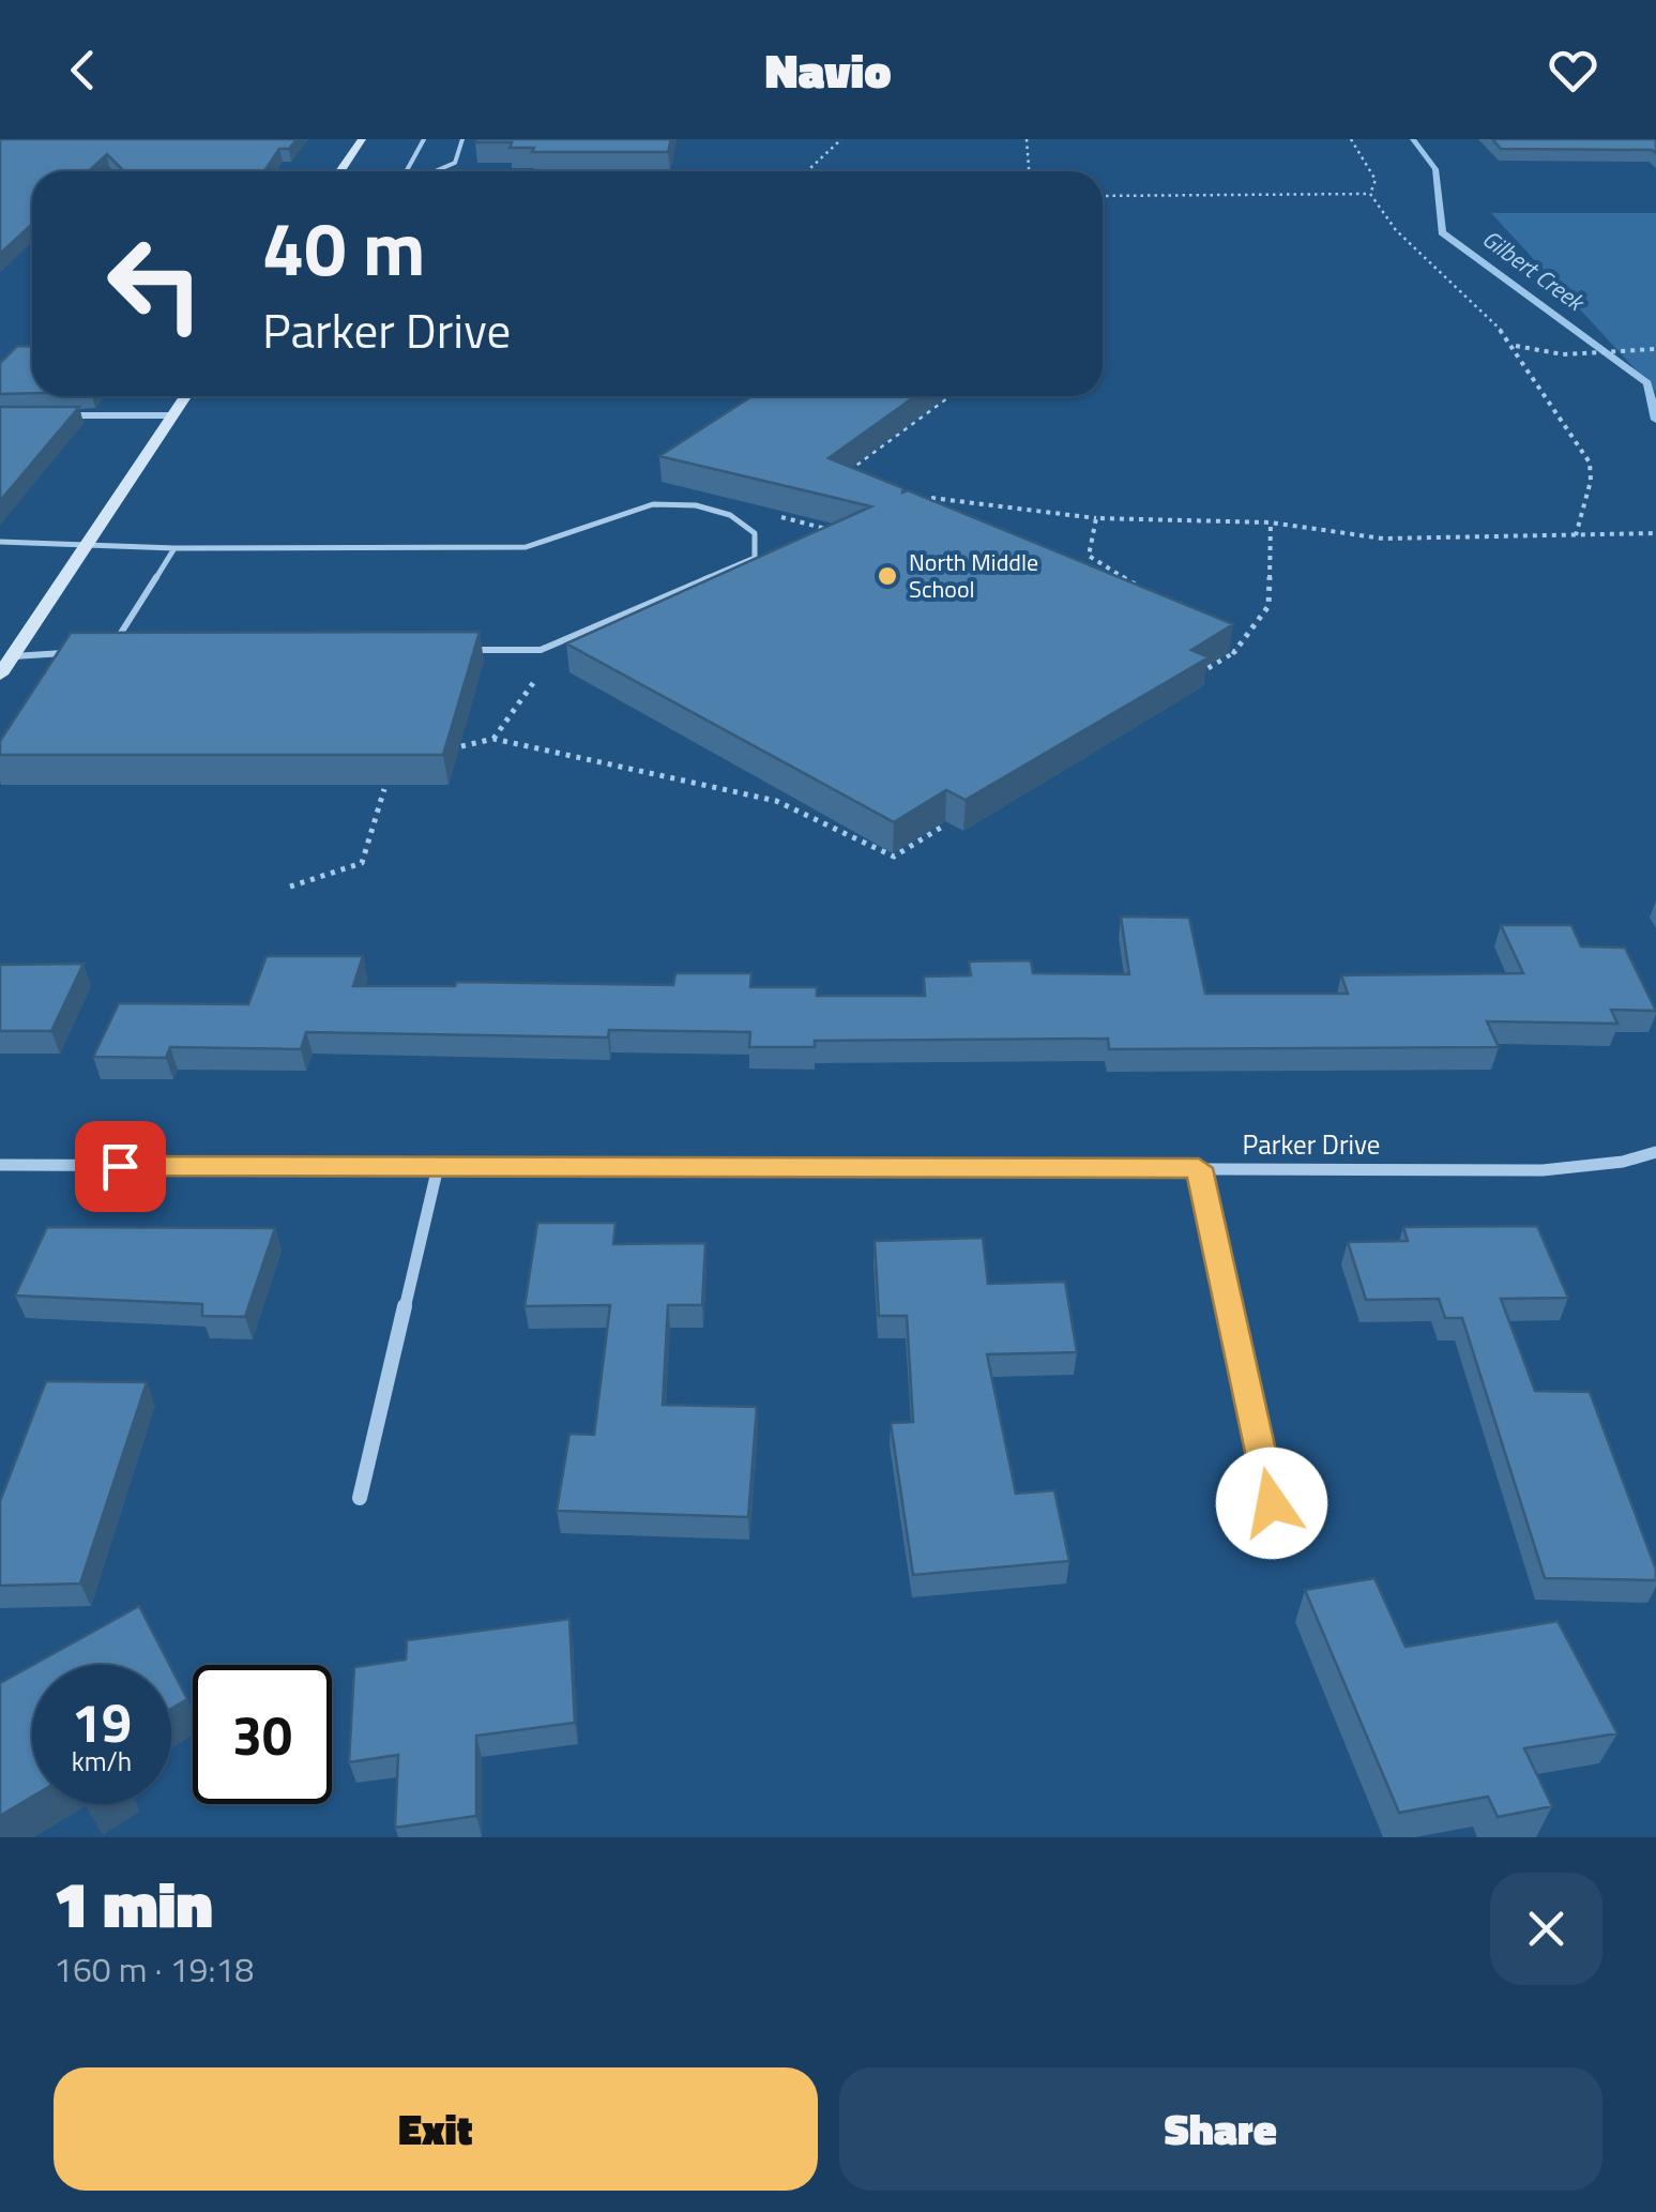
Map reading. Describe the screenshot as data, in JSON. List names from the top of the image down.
{
  "streets": {
    "street": ["Parker Drive"]
  },
  "water": ["Gilbert Creek"],
  "places": ["North Middle School"],
  "page": {
    "header": "Navio",
    "turn": ["40 m", "Parker Drive"],
    "speed": "19 km/h",
    "limit": "30",
    "heading": ["1 min", "160 m · 19:18"],
    "buttons": ["Exit", "Share"]
  }
}
